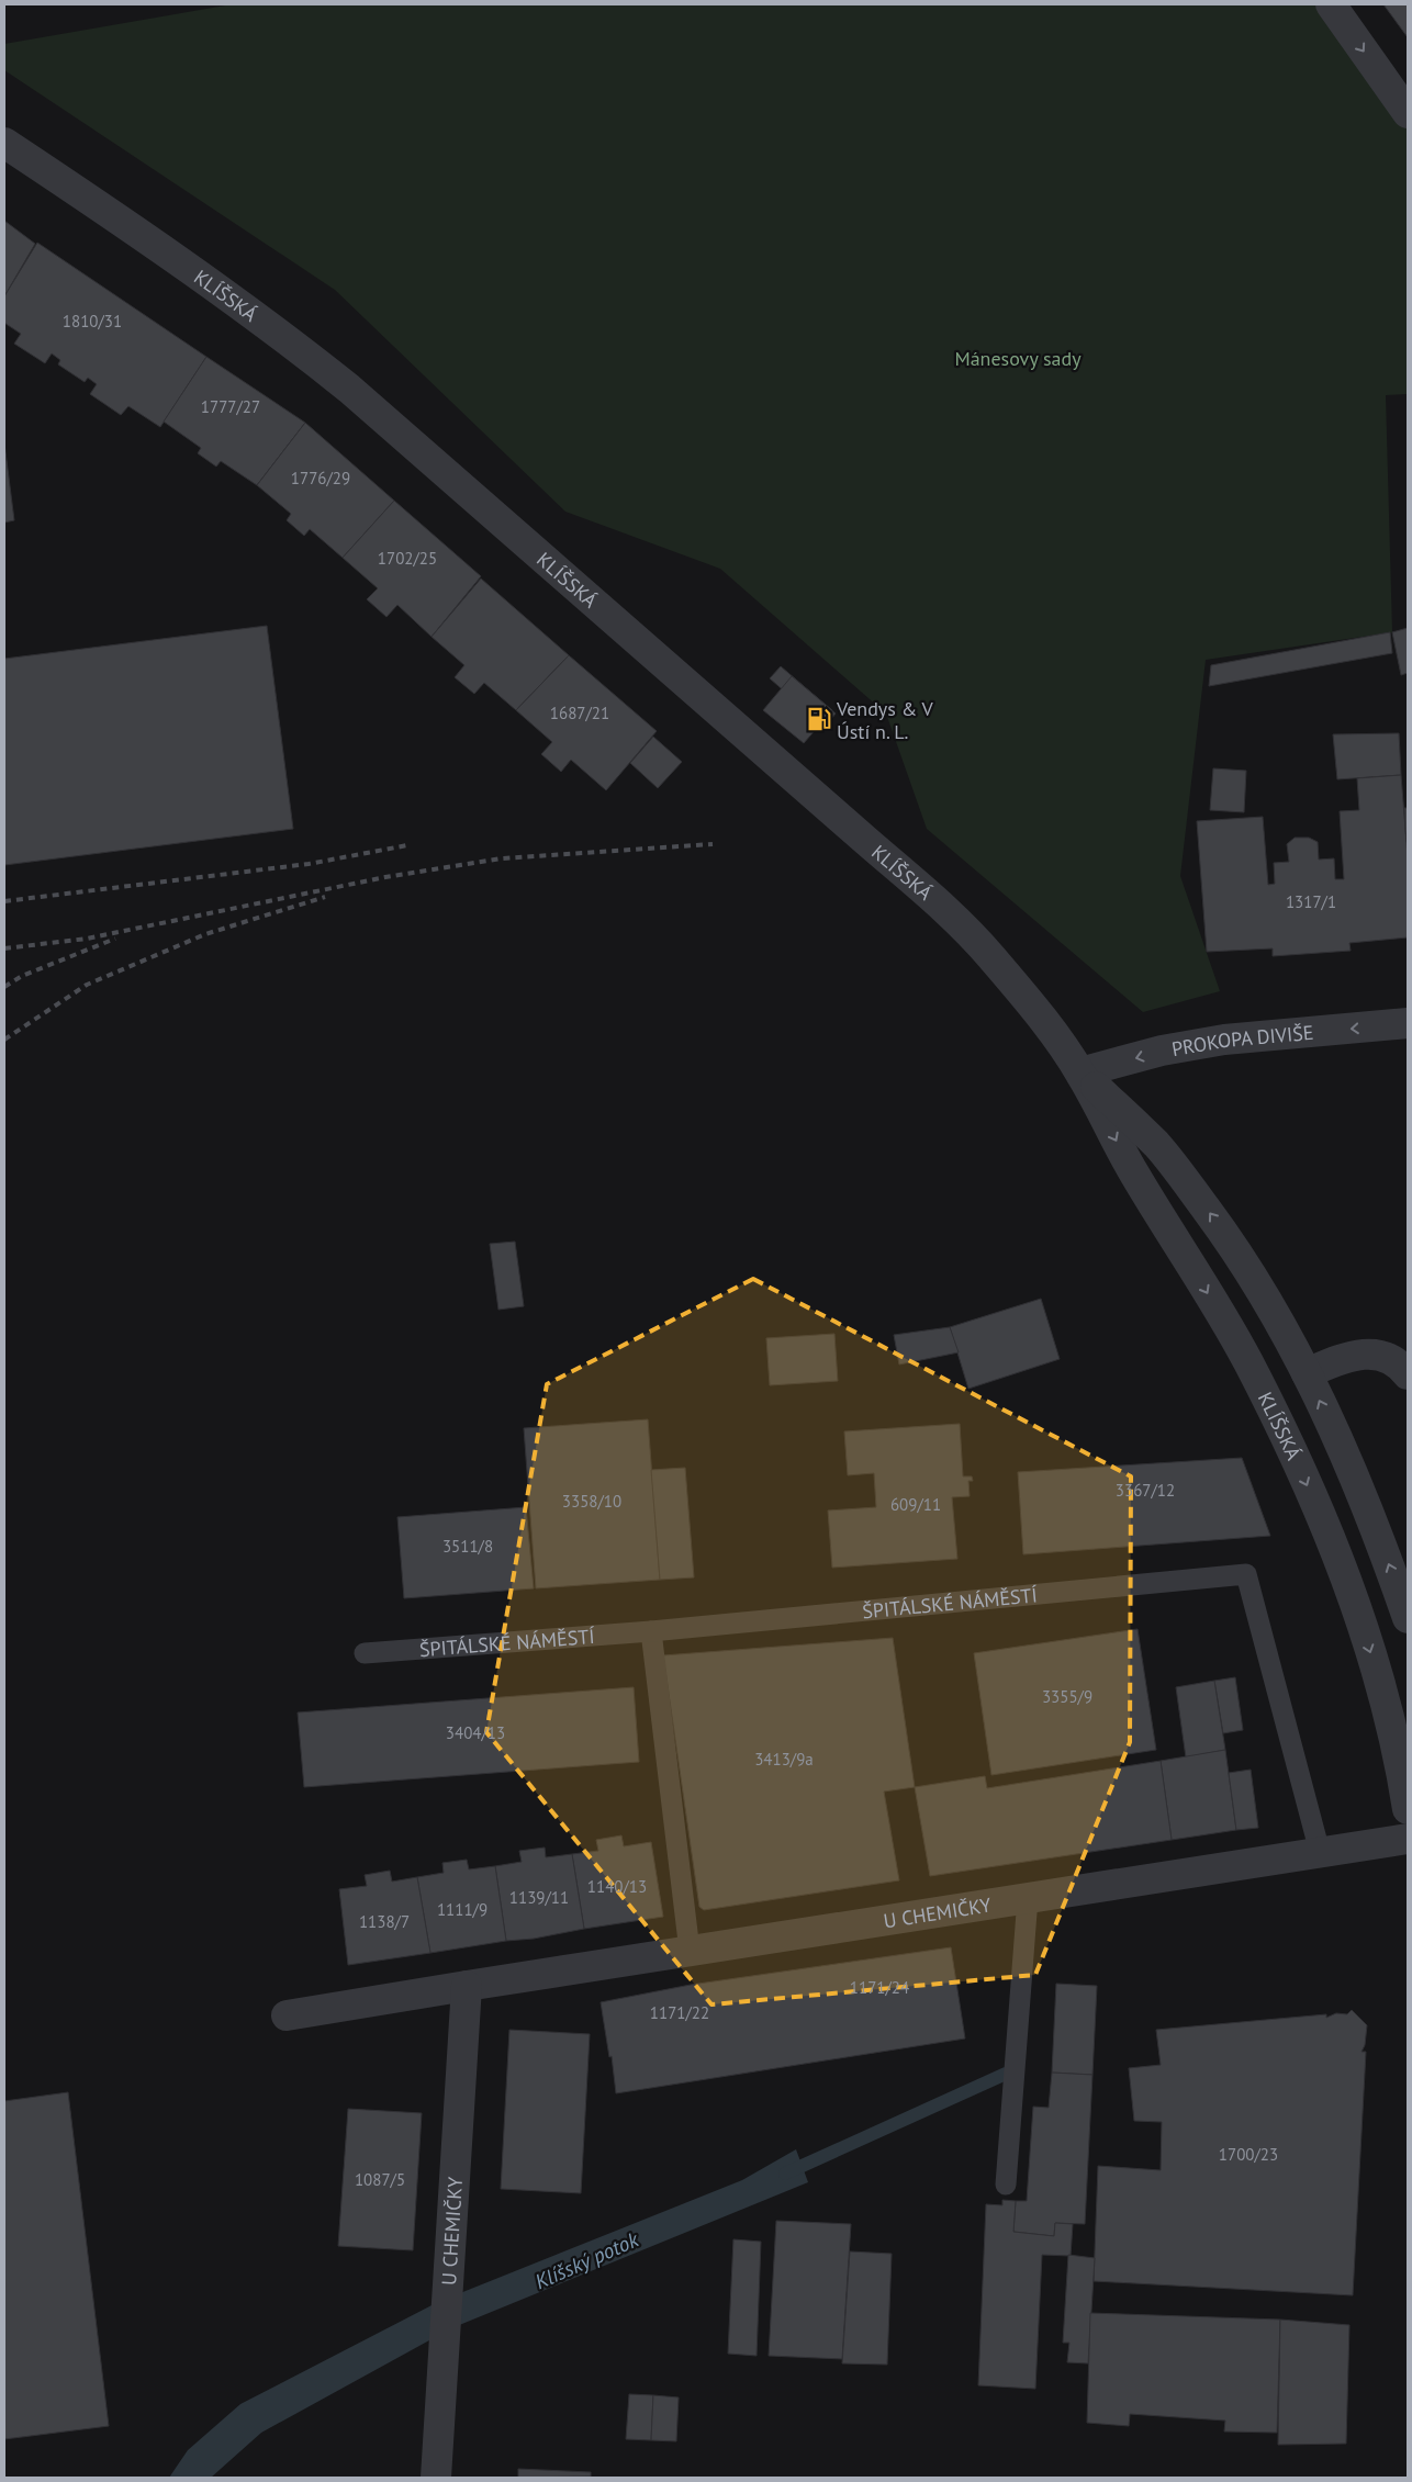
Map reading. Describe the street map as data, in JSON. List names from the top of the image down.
{
  "streets": {
    "street": ["KLÍŠSKÁ", "PROKOPA DIVIŠE", "U CHEMIČKY"],
    "lane": ["ŠPITÁLSKÉ NÁMĚSTÍ"]
  },
  "crossings": [
    ["KLÍŠSKÁ", "PROKOPA DIVIŠE"],
    ["ŠPITÁLSKÉ NÁMĚSTÍ", "U CHEMIČKY"]
  ],
  "one_way": ["PROKOPA DIVIŠE"],
  "water": ["Klíšský potok"],
  "parks": ["Mánesovy sady"],
  "places": {
    "fuel station": ["Vendys & V Ústí n. L."]
  },
  "house_numbers": [
    "1810/31",
    "1777/27",
    "1776/29",
    "1702/25",
    "1687/21",
    "1317/1",
    "3367/12",
    "3358/10",
    "609/11",
    "3511/8",
    "3355/9",
    "3404/13",
    "3413/9a",
    "1140/13",
    "1139/11",
    "1111/9",
    "1138/7",
    "1171/24",
    "1171/22",
    "1700/23",
    "1087/5"
  ]
}
